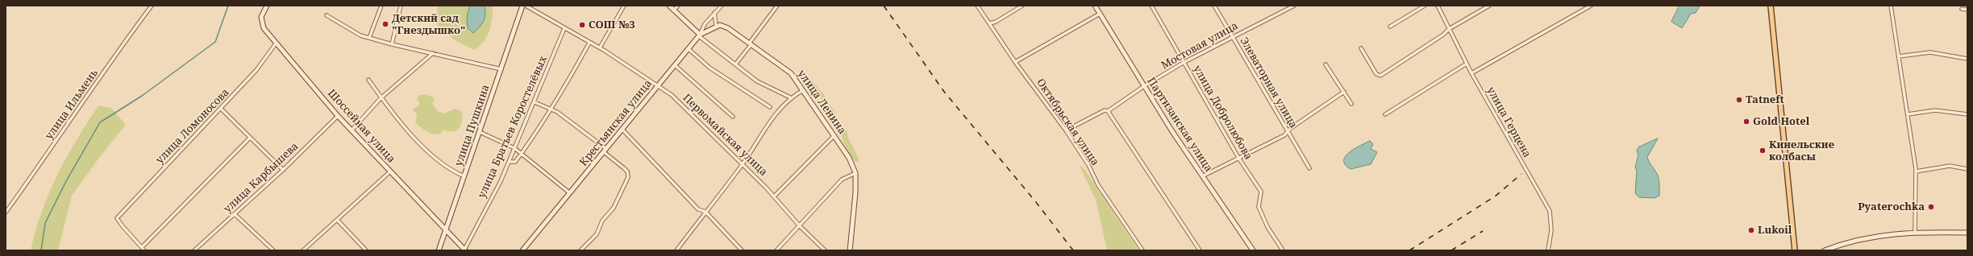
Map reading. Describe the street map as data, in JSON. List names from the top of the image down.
{
  "streets": {
    "street": [
      "Мостовая улица",
      "Элеваторная улица",
      "улица Ленина",
      "улица Ильмень",
      "улица Добролюбова",
      "Октябрьская улица",
      "улица Герцена",
      "Крестьянская улица",
      "Партизанская улица",
      "улица Пушкина",
      "улица Ломоносова",
      "Шоссейная улица",
      "улица Братьев Коростелёвых",
      "Первомайская улица",
      "улица Карбышева"
    ]
  },
  "crossings": [
    ["Мостовая улица", "Элеваторная улица"],
    ["Мостовая улица", "улица Добролюбова"],
    ["Мостовая улица", "Октябрьская улица"],
    ["Мостовая улица", "Партизанская улица"],
    ["Крестьянская улица", "Первомайская улица"],
    ["улица Пушкина", "Шоссейная улица"],
    ["улица Ломоносова", "Шоссейная улица"],
    ["Шоссейная улица", "улица Братьев Коростелёвых"],
    ["Шоссейная улица", "улица Карбышева"],
    ["улица Братьев Коростелёвых", "Первомайская улица"]
  ],
  "places": [
    "Детский сад \"Гнездышко\"",
    "СОШ №3",
    "Tatneft",
    "Gold Hotel",
    "Кинельские колбасы",
    "Pyaterochka",
    "Lukoil"
  ]
}
